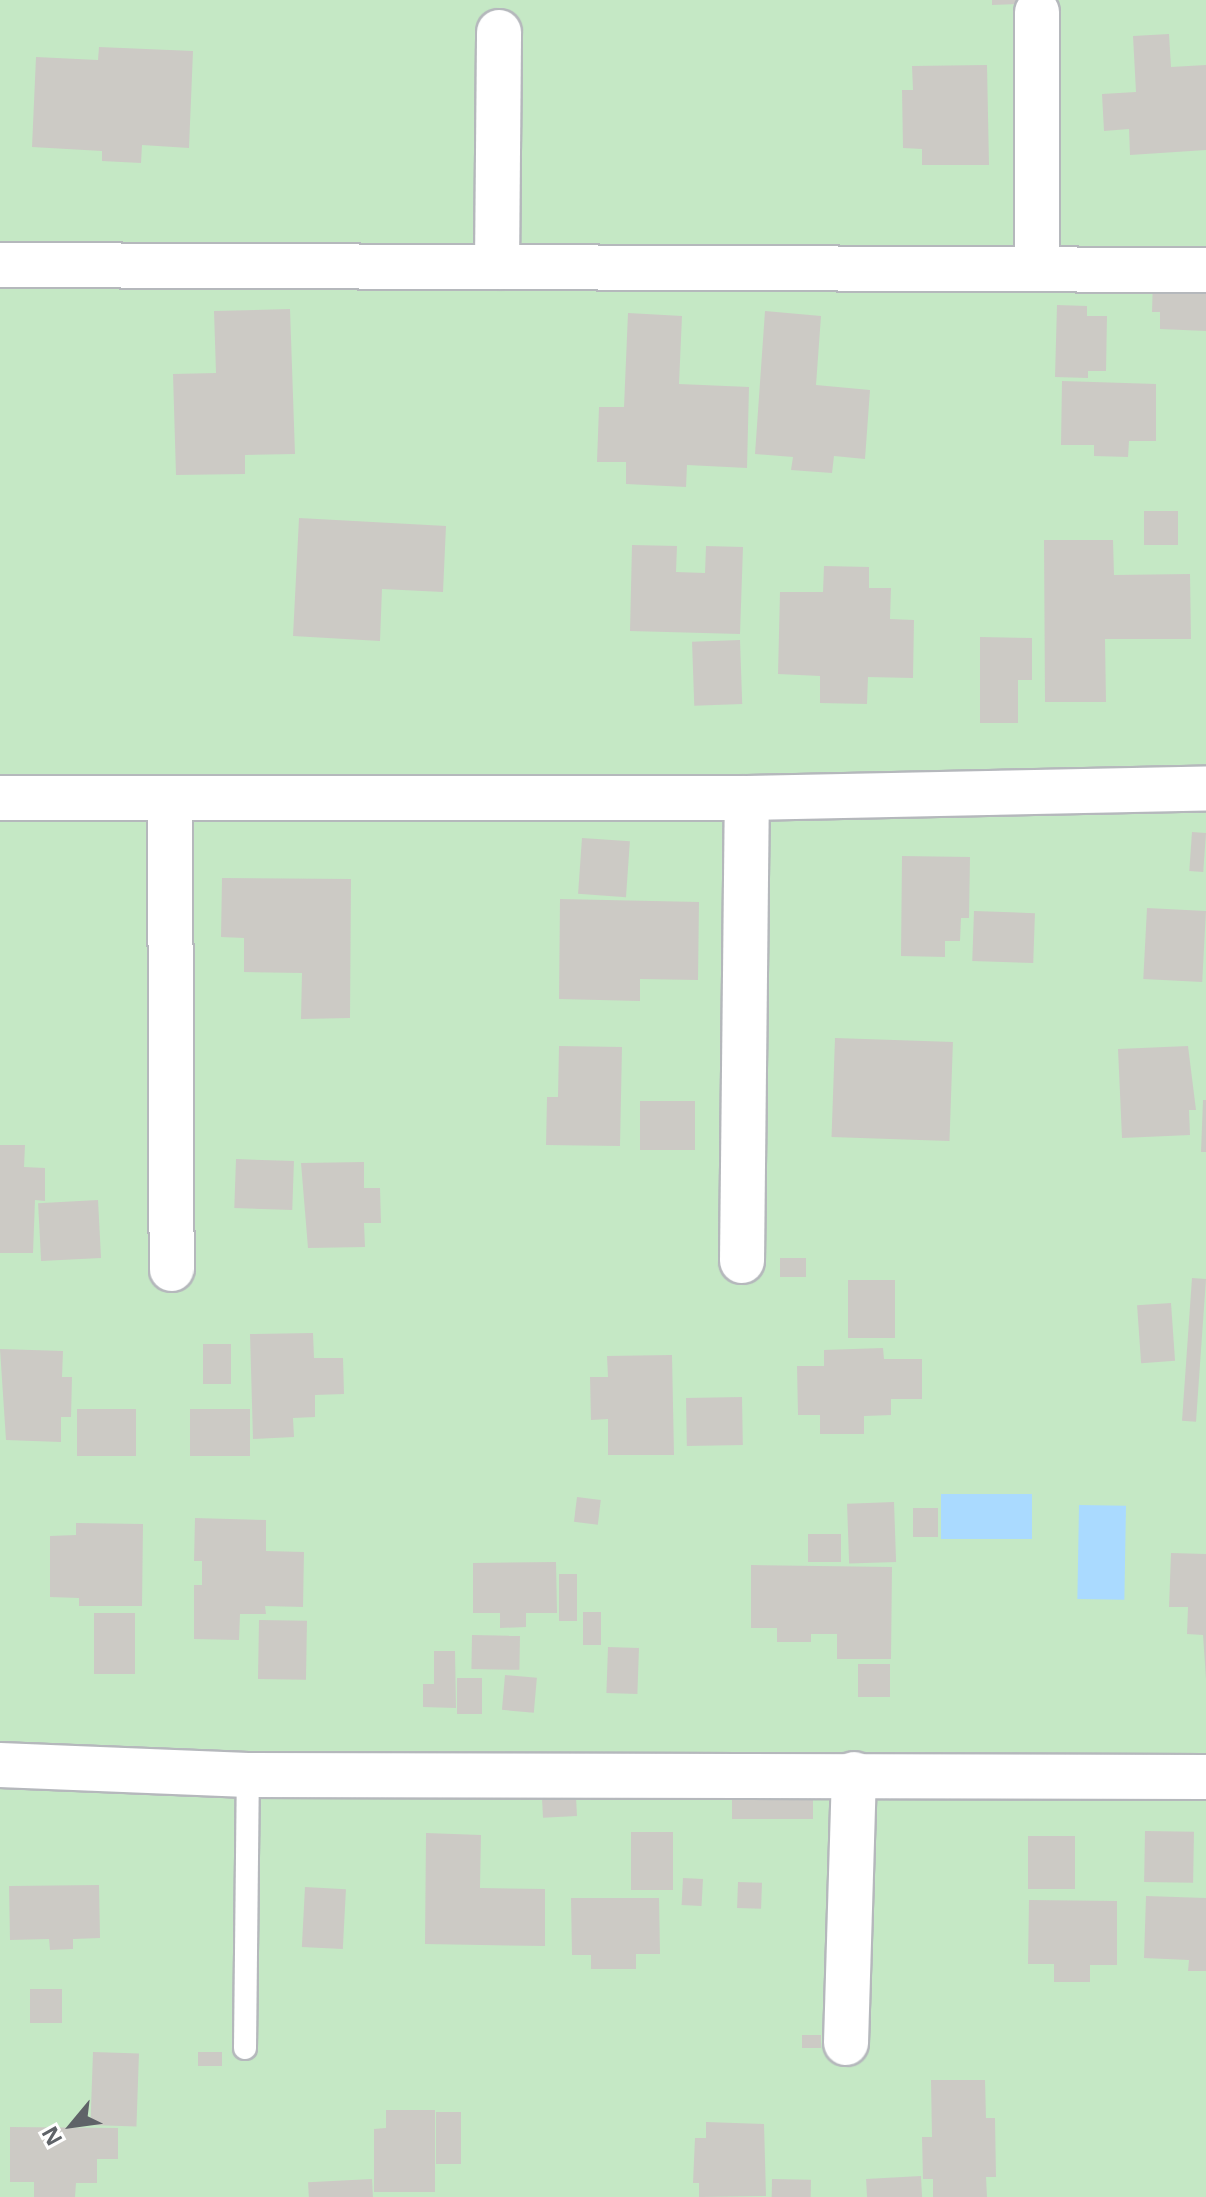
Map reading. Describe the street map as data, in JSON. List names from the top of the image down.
{
  "north": "bottom left"
}
